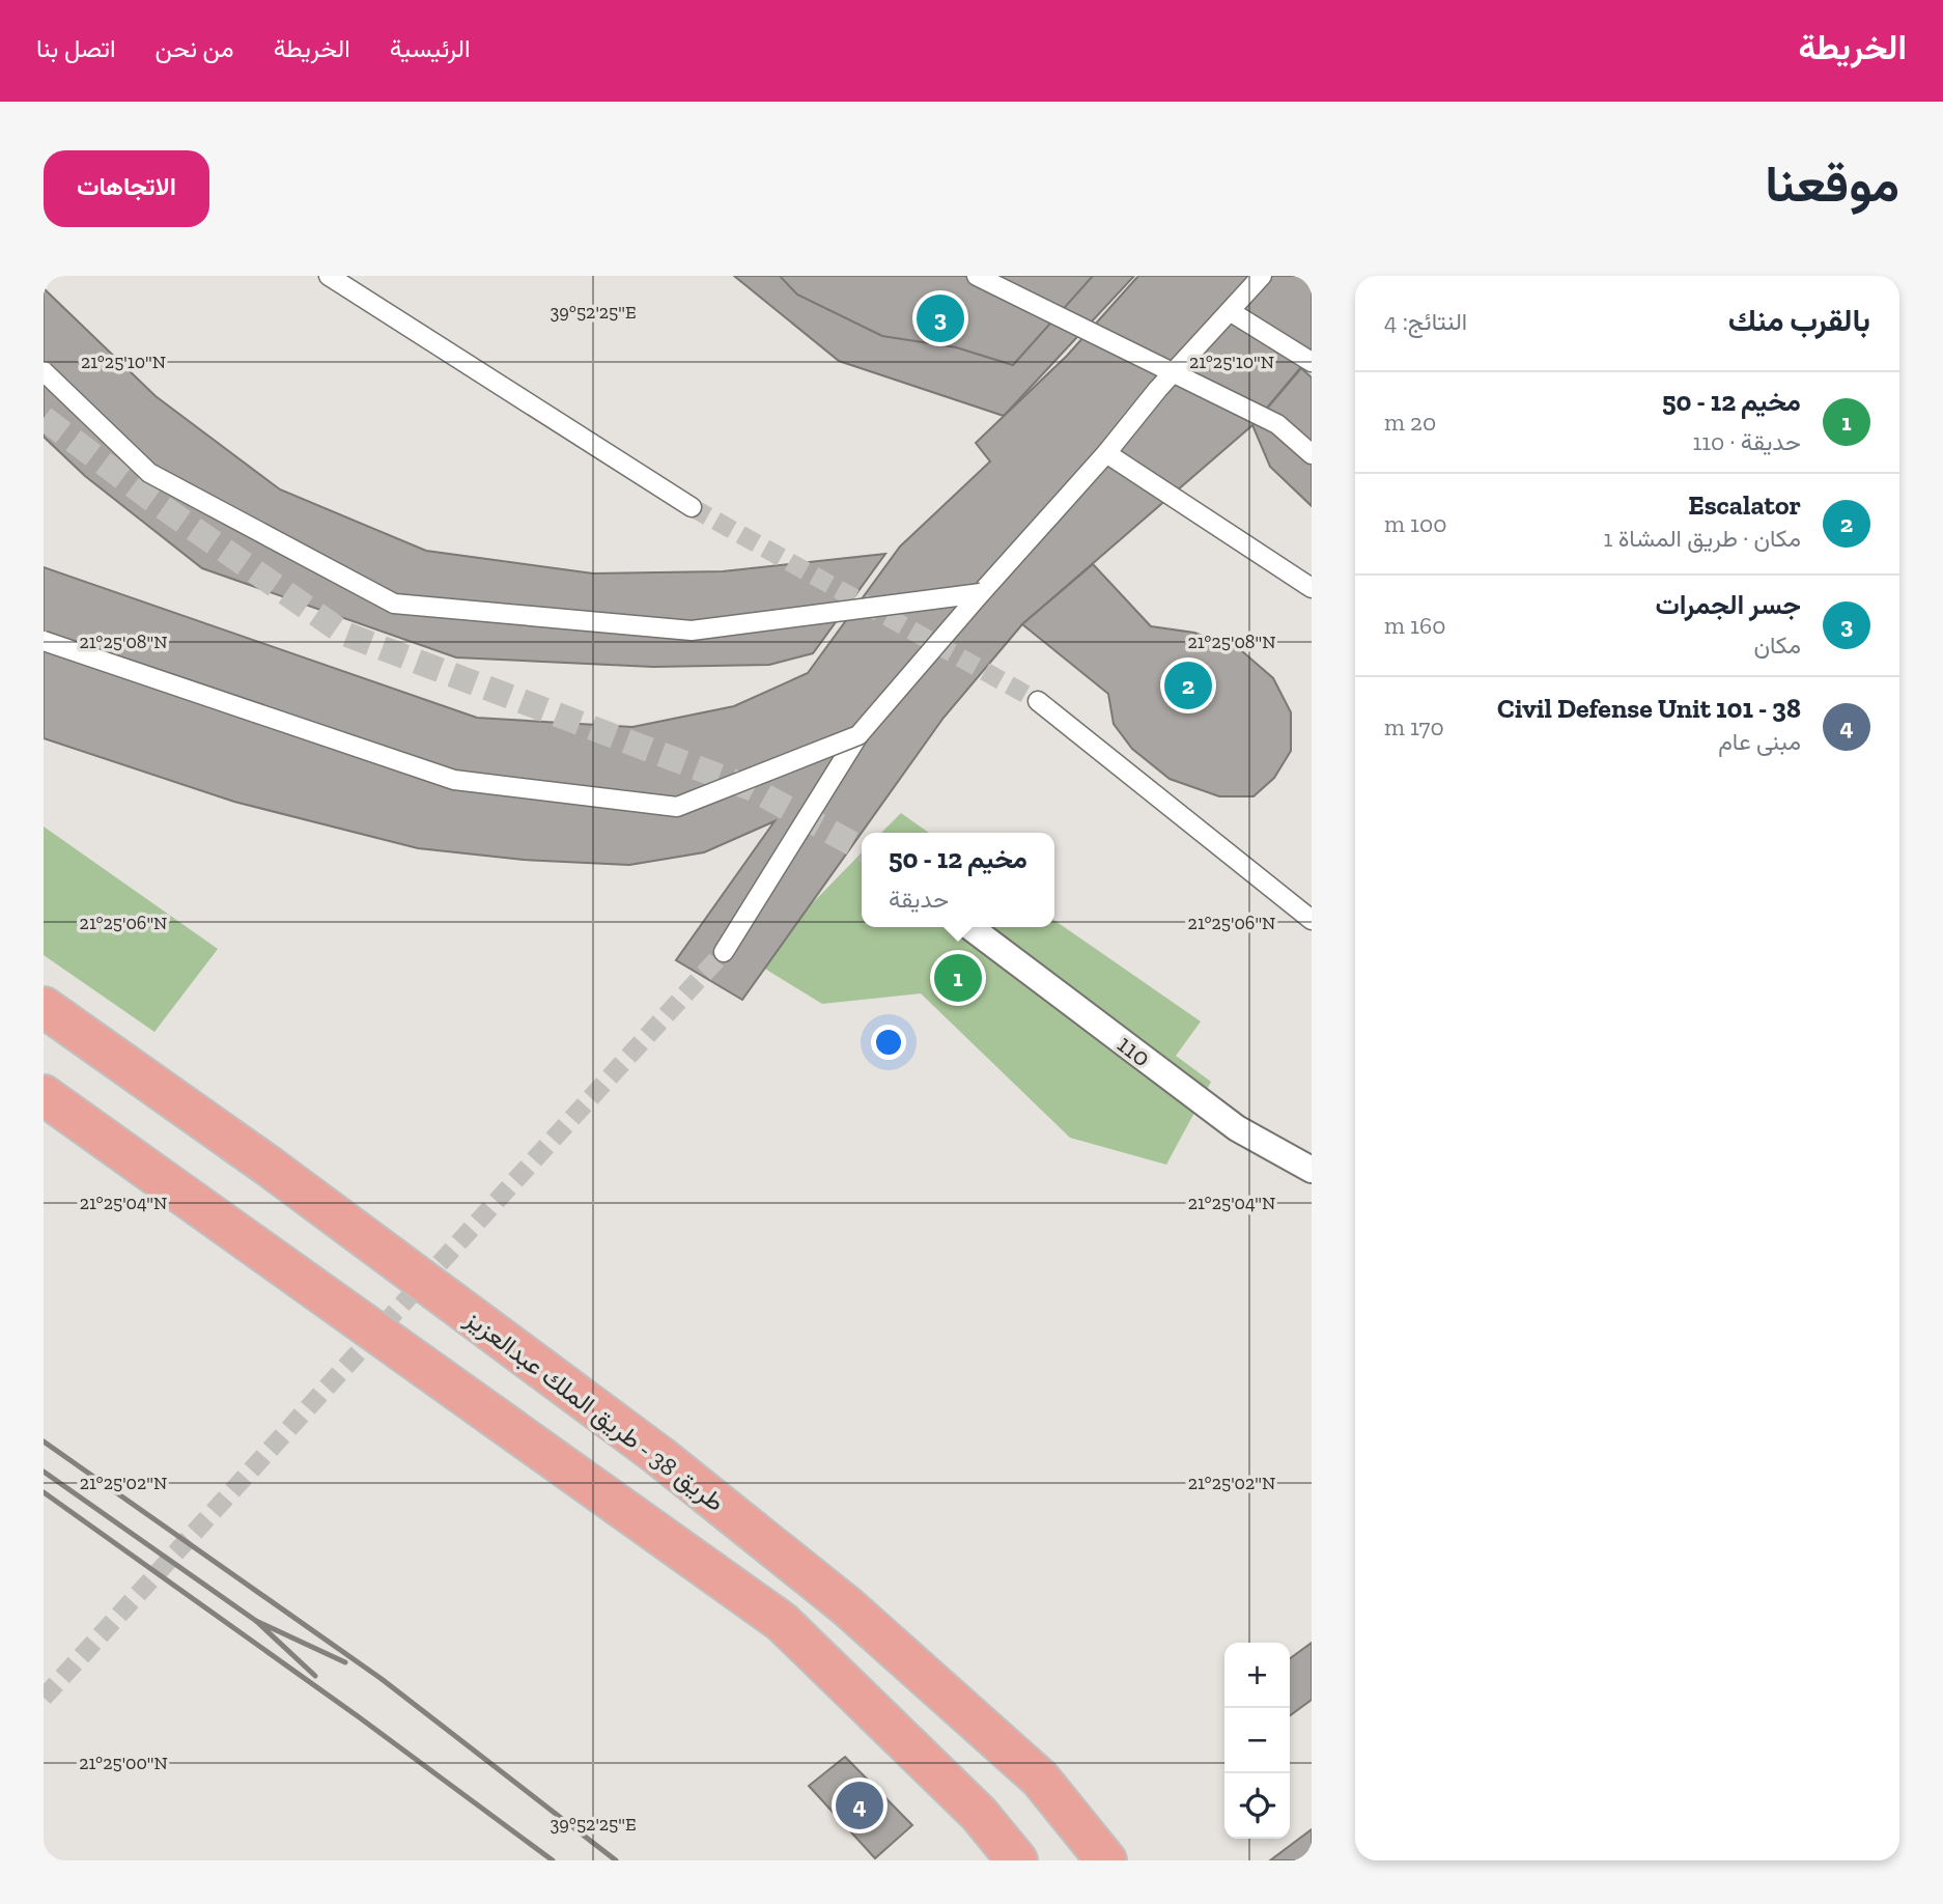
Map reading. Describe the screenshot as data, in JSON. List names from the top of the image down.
{
  "streets": {
    "main road": ["طريق 38 - طريق الملك عبدالعزيز"],
    "street": ["110"]
  },
  "page": {
    "header": "الخريطة",
    "nav": [
      "الرئيسية",
      "الخريطة",
      "من نحن",
      "اتصل بنا"
    ],
    "title": "موقعنا",
    "buttons": "الاتجاهات",
    "heading": ["بالقرب منك", "النتائج: 4"],
    "pins": [
      "3",
      "2",
      "1",
      "4"
    ],
    "list": [
      {
        "mark": "1",
        "name": "مخيم 12 - 50",
        "note": "حديقة · 110",
        "value": "20 m"
      },
      {
        "mark": "2",
        "name": "Escalator",
        "note": "مكان · طريق المشاة 1",
        "value": "100 m"
      },
      {
        "mark": "3",
        "name": "جسر الجمرات",
        "note": "مكان",
        "value": "160 m"
      },
      {
        "mark": "4",
        "name": "Civil Defense Unit 101 - 38",
        "note": "مبنى عام",
        "value": "170 m"
      }
    ],
    "popup": ["مخيم 12 - 50", "حديقة"],
    "map_buttons": ["+", "−"]
  },
  "coordinates": [
    "39°52'25\"E",
    "21°25'10\"N",
    "21°25'08\"N",
    "21°25'06\"N",
    "21°25'04\"N",
    "21°25'02\"N",
    "21°25'00\"N"
  ]
}
